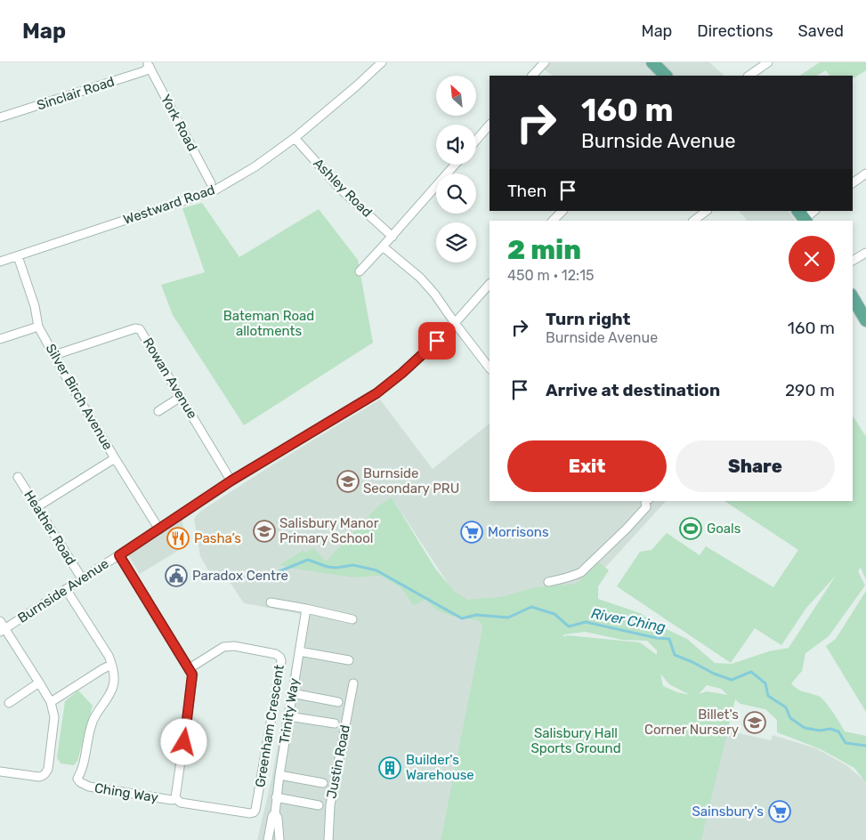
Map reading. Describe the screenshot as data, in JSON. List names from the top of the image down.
{
  "streets": {
    "street": [
      "Sinclair Road",
      "York Road",
      "Ashley Road",
      "Westward Road",
      "Rowan Avenue",
      "Silver Birch Avenue",
      "Heather Road",
      "Burnside Avenue",
      "Trinity Way",
      "Greenham Crescent",
      "Justin Road",
      "Ching Way"
    ]
  },
  "crossings": [
    ["Sinclair Road", "York Road"],
    ["Ashley Road", "Westward Road"],
    ["Westward Road", "Silver Birch Avenue"],
    ["Rowan Avenue", "Silver Birch Avenue"],
    ["Rowan Avenue", "Burnside Avenue"],
    ["Silver Birch Avenue", "Burnside Avenue"],
    ["Heather Road", "Burnside Avenue"],
    ["Burnside Avenue", "Ching Way"],
    ["Greenham Crescent", "Ching Way"]
  ],
  "water": ["River Ching"],
  "parks": ["Bateman Road allotments", "Salisbury Hall Sports Ground"],
  "places": {
    "school or university": ["Burnside Secondary PRU", "Salisbury Manor Primary School", "Billet's Corner Nursery"],
    "sports": ["Goals"],
    "supermarket": ["Morrisons", "Sainsbury's"],
    "restaurant": ["Pasha’s"],
    "public building": ["Paradox Centre"],
    "building": ["Builder's Warehouse"]
  },
  "north": "top left",
  "page": {
    "header": "Map",
    "nav": ["Map", "Directions", "Saved"],
    "turn": ["160 m", "Burnside Avenue"],
    "then": "Then",
    "heading": ["2 min", "450 m · 12:15"],
    "list": [
      {
        "name": "Turn right",
        "note": "Burnside Avenue",
        "value": "160 m"
      },
      {
        "name": "Arrive at destination",
        "value": "290 m"
      }
    ],
    "buttons": ["Exit", "Share"]
  }
}
